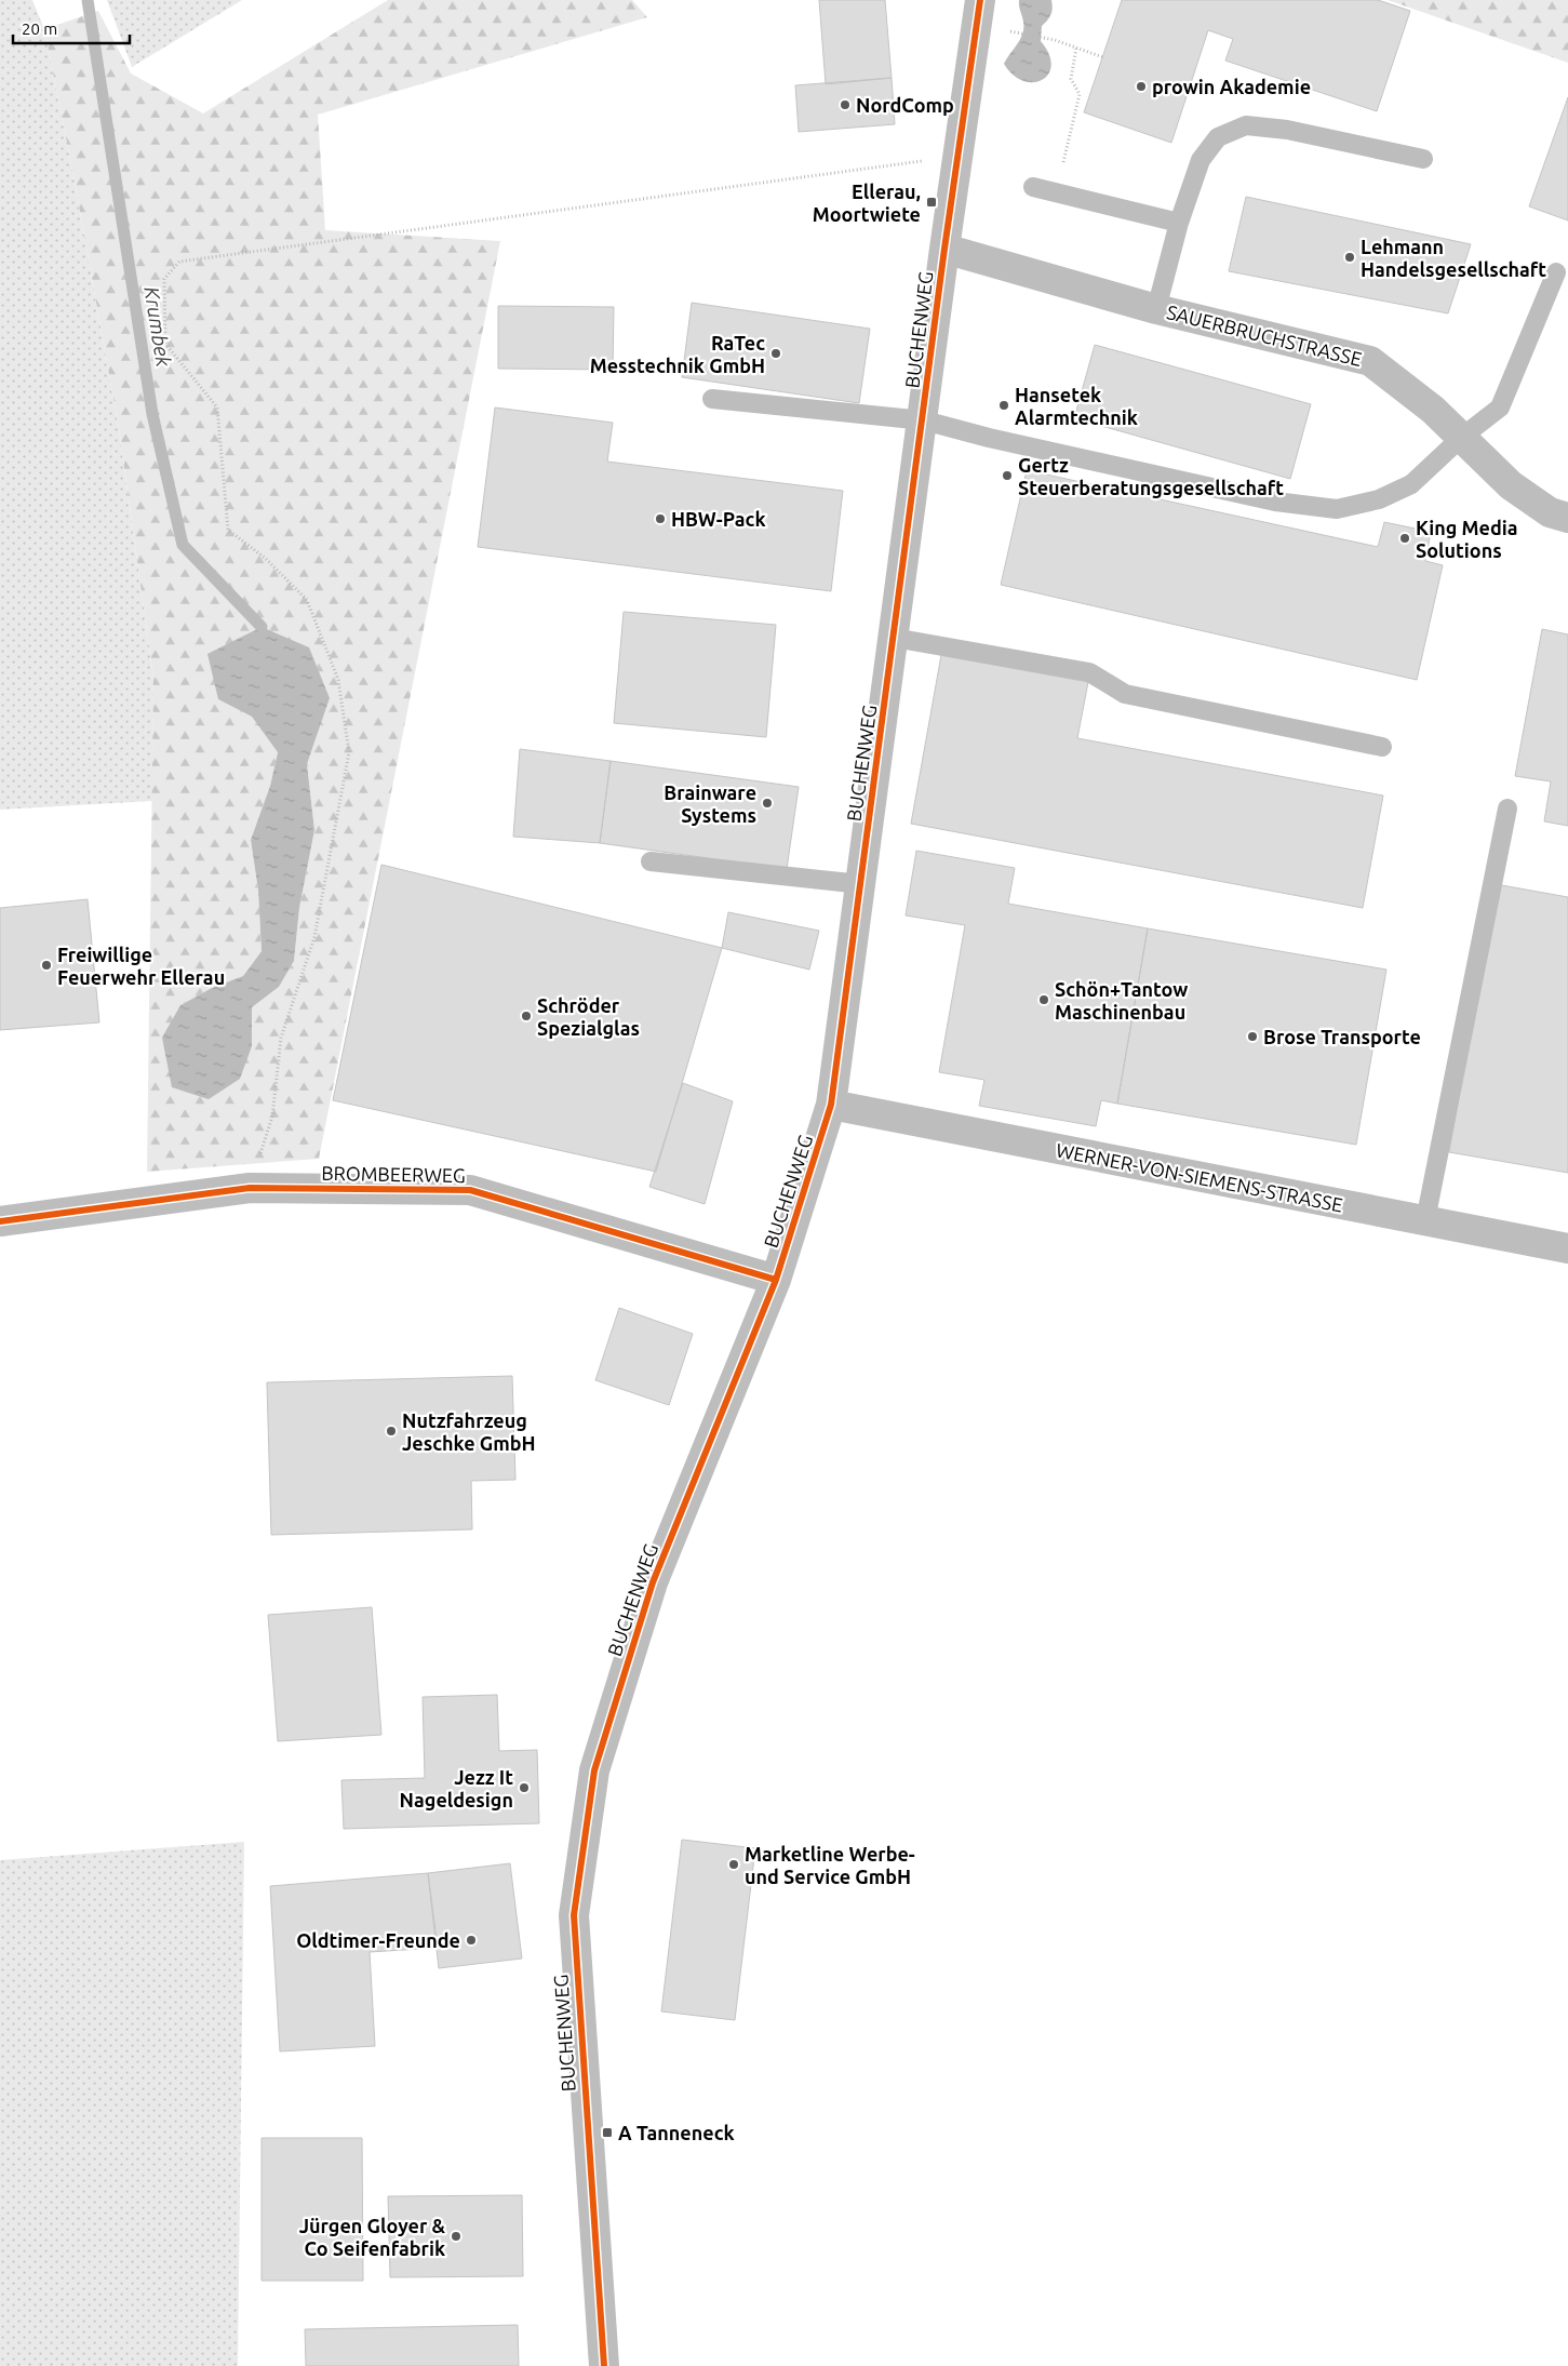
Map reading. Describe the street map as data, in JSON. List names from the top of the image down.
{
  "streets": {
    "street": [
      "BUCHENWEG",
      "SAUERBRUCHSTRASSE",
      "BROMBEERWEG",
      "WERNER-VON-SIEMENS-STRASSE"
    ]
  },
  "crossings": [
    ["BUCHENWEG", "SAUERBRUCHSTRASSE"],
    ["BUCHENWEG", "BROMBEERWEG"],
    ["BUCHENWEG", "WERNER-VON-SIEMENS-STRASSE"]
  ],
  "water": ["Krumbek"],
  "places": {
    "other": [
      "prowin Akademie",
      "NordComp",
      "Lehmann Handelsgesellschaft",
      "RaTec Messtechnik GmbH",
      "Hansetek Alarmtechnik",
      "Gertz Steuerberatungsgesellschaft",
      "HBW-Pack",
      "King Media Solutions",
      "Brainware Systems",
      "Freiwillige Feuerwehr Ellerau",
      "Schön+Tantow Maschinenbau",
      "Schröder Spezialglas",
      "Brose Transporte",
      "Nutzfahrzeug Jeschke GmbH",
      "Jezz It Nageldesign",
      "Marketline Werbe- und Service GmbH",
      "Oldtimer-Freunde",
      "Jürgen Gloyer & Co Seifenfabrik"
    ],
    "transit": ["Ellerau, Moortwiete", "A Tanneneck"]
  },
  "scale_bar": "20 m"
}
